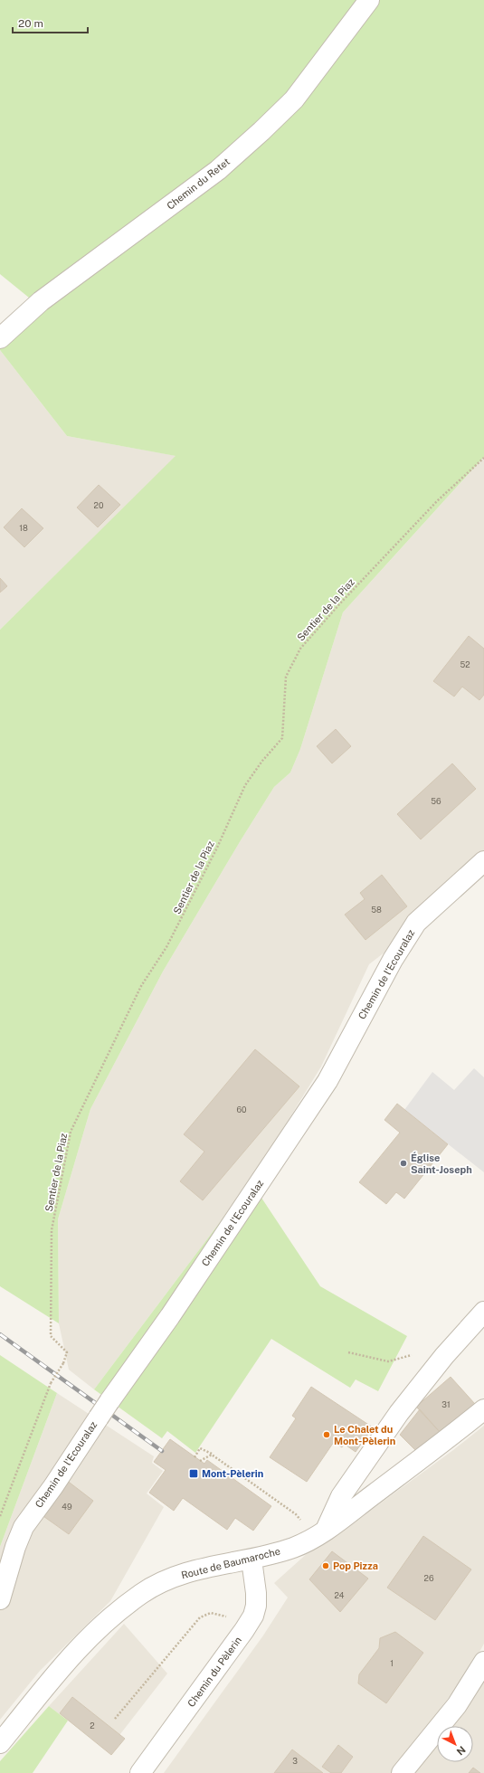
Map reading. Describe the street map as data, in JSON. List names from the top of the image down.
{
  "streets": {
    "street": [
      "Chemin du Retet",
      "Chemin de l'Ecouralaz",
      "Route de Baumaroche",
      "Chemin du Pèlerin"
    ],
    "path": ["Sentier de la Piaz"]
  },
  "crossings": [
    ["Route de Baumaroche", "Chemin du Pèlerin"]
  ],
  "places": {
    "other": ["Église Saint-Joseph", "Le Chalet du Mont-Pèlerin", "Pop Pizza"],
    "transit": ["Mont-Pèlerin"]
  },
  "house_numbers": [
    "20",
    "18",
    "52",
    "56",
    "58",
    "60",
    "31",
    "49",
    "26",
    "24",
    "1",
    "2",
    "3"
  ],
  "scale_bar": "20 m",
  "north": "bottom right"
}
